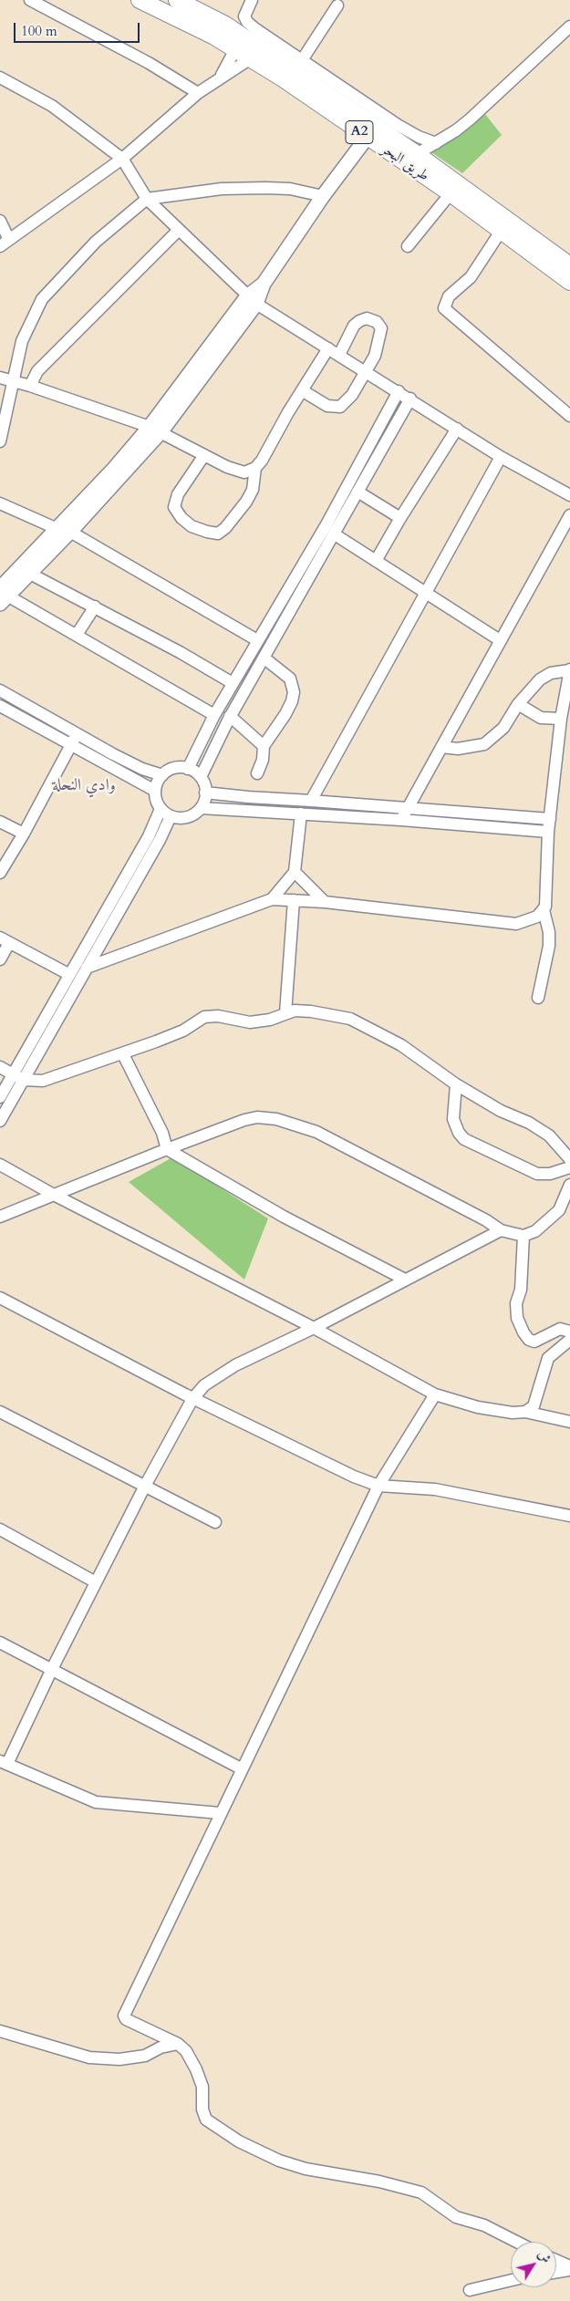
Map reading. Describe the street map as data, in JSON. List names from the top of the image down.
{
  "streets": {
    "highway": ["A2", "طريق البحر"]
  },
  "districts": ["وادي النحلة"],
  "scale_bar": "100 m",
  "north": "top right"
}
